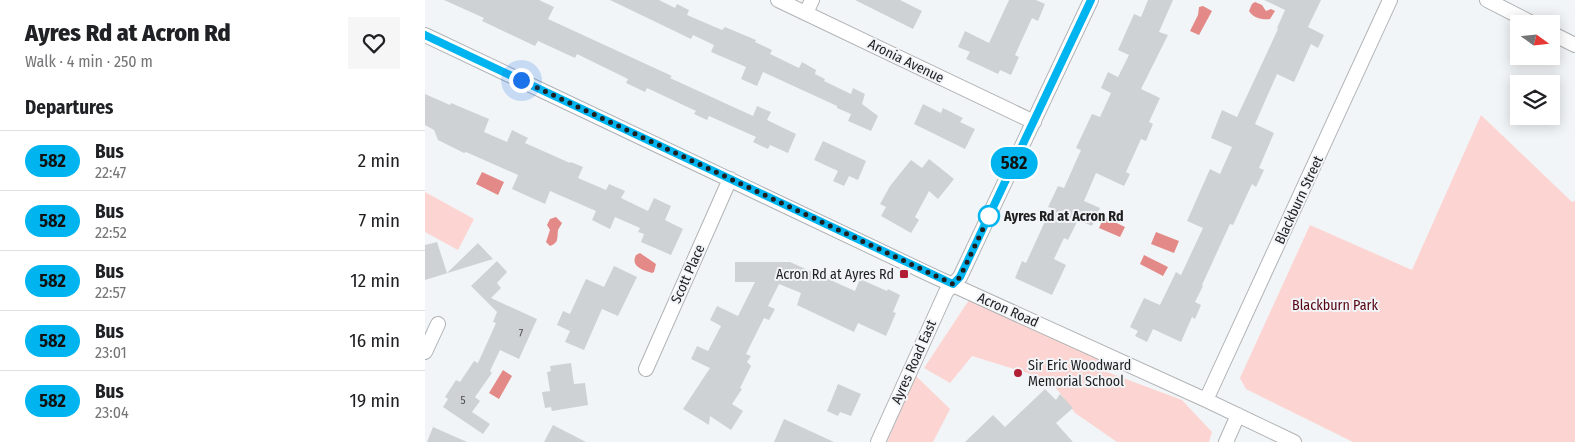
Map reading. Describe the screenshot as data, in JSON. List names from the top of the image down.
{
  "streets": {
    "street": [
      "Aronia Avenue",
      "Blackburn Street",
      "Scott Place",
      "Acron Road",
      "Ayres Road East"
    ]
  },
  "crossings": [
    ["Aronia Avenue", "Ayres Road East"],
    ["Blackburn Street", "Acron Road"],
    ["Scott Place", "Acron Road"],
    ["Acron Road", "Ayres Road East"]
  ],
  "parks": ["Blackburn Park"],
  "places": {
    "other": ["Ayres Rd at Acron Rd", "Sir Eric Woodward Memorial School"],
    "transit": ["Acron Rd at Ayres Rd"]
  },
  "lines": ["bus line 582"],
  "house_numbers": ["7", "5"],
  "north": "right",
  "page": {
    "heading": [
      ["Ayres Rd at Acron Rd", "Walk · 4 min · 250 m"],
      "Departures"
    ],
    "on_map": "582",
    "list": [
      {
        "mark": "582",
        "name": "Bus",
        "note": "22:47",
        "value": "2 min"
      },
      {
        "mark": "582",
        "name": "Bus",
        "note": "22:52",
        "value": "7 min"
      },
      {
        "mark": "582",
        "name": "Bus",
        "note": "22:57",
        "value": "12 min"
      },
      {
        "mark": "582",
        "name": "Bus",
        "note": "23:01",
        "value": "16 min"
      },
      {
        "mark": "582",
        "name": "Bus",
        "note": "23:04",
        "value": "19 min"
      }
    ]
  }
}
